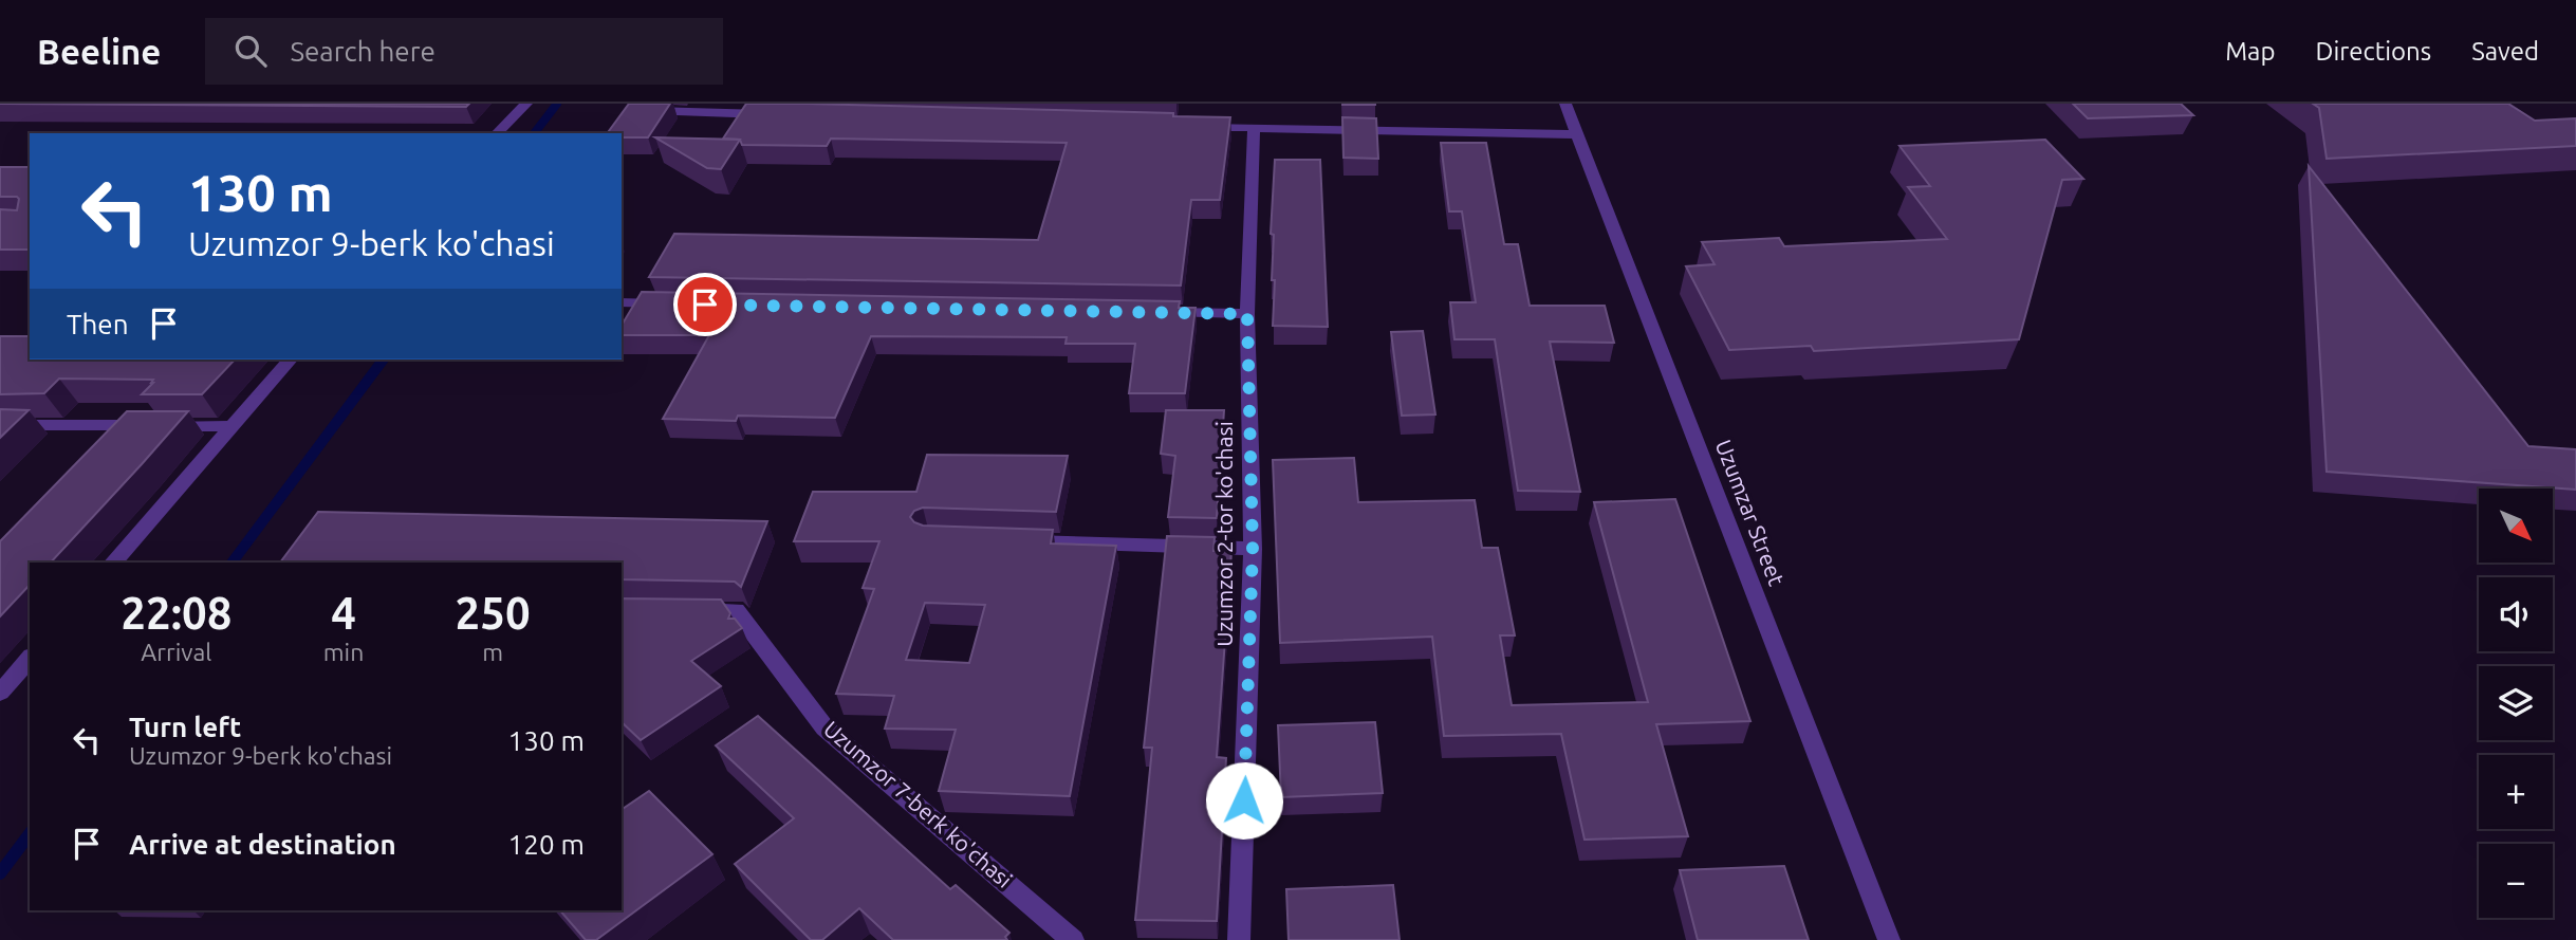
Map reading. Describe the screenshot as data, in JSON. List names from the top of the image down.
{
  "streets": {
    "street": ["Uzumzar Street", "Uzumzor 2-tor ko'chasi", "Uzumzor 7-berk ko'chasi"]
  },
  "north": "bottom right",
  "page": {
    "header": "Beeline",
    "search": "Search here",
    "nav": ["Map", "Directions", "Saved"],
    "turn": ["130 m", "Uzumzor 9-berk ko'chasi"],
    "then": "Then",
    "map_buttons": ["+", "−"],
    "eta": [
      "22:08",
      "Arrival",
      "4",
      "min",
      "250",
      "m"
    ],
    "list": [
      {
        "name": "Turn left",
        "note": "Uzumzor 9-berk ko'chasi",
        "value": "130 m"
      },
      {
        "name": "Arrive at destination",
        "value": "120 m"
      }
    ]
  }
}
